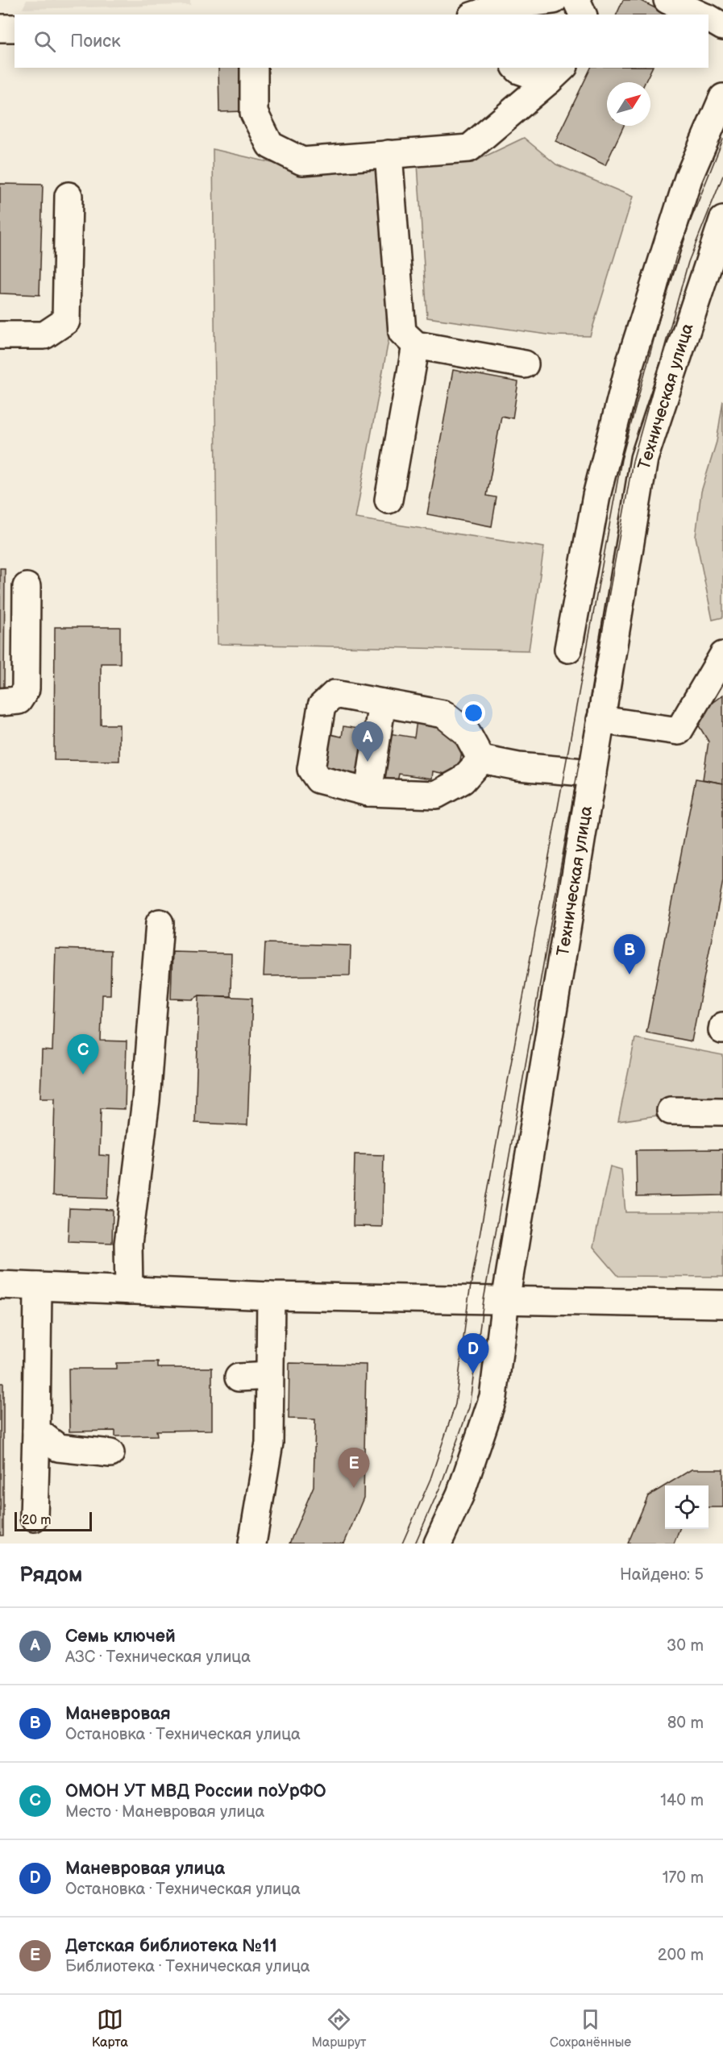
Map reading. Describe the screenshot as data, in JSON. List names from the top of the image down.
{
  "streets": {
    "main road": ["Техническая улица"]
  },
  "scale_bar": "20 m",
  "north": "top right",
  "page": {
    "search": "Поиск",
    "pins": [
      "A",
      "B",
      "C",
      "D",
      "E"
    ],
    "scale": "20 m",
    "heading": ["Рядом", "Найдено: 5"],
    "list": [
      {
        "mark": "A",
        "name": "Семь ключей",
        "note": "АЗС · Техническая улица",
        "value": "30 m"
      },
      {
        "mark": "B",
        "name": "Маневровая",
        "note": "Остановка · Техническая улица",
        "value": "80 m"
      },
      {
        "mark": "C",
        "name": "ОМОН УТ МВД России поУрФО",
        "note": "Место · Маневровая улица",
        "value": "140 m"
      },
      {
        "mark": "D",
        "name": "Маневровая улица",
        "note": "Остановка · Техническая улица",
        "value": "170 m"
      },
      {
        "mark": "E",
        "name": "Детская библиотека №11",
        "note": "Библиотека · Техническая улица",
        "value": "200 m"
      }
    ],
    "nav": ["Карта", "Маршрут", "Сохранённые"]
  }
}
